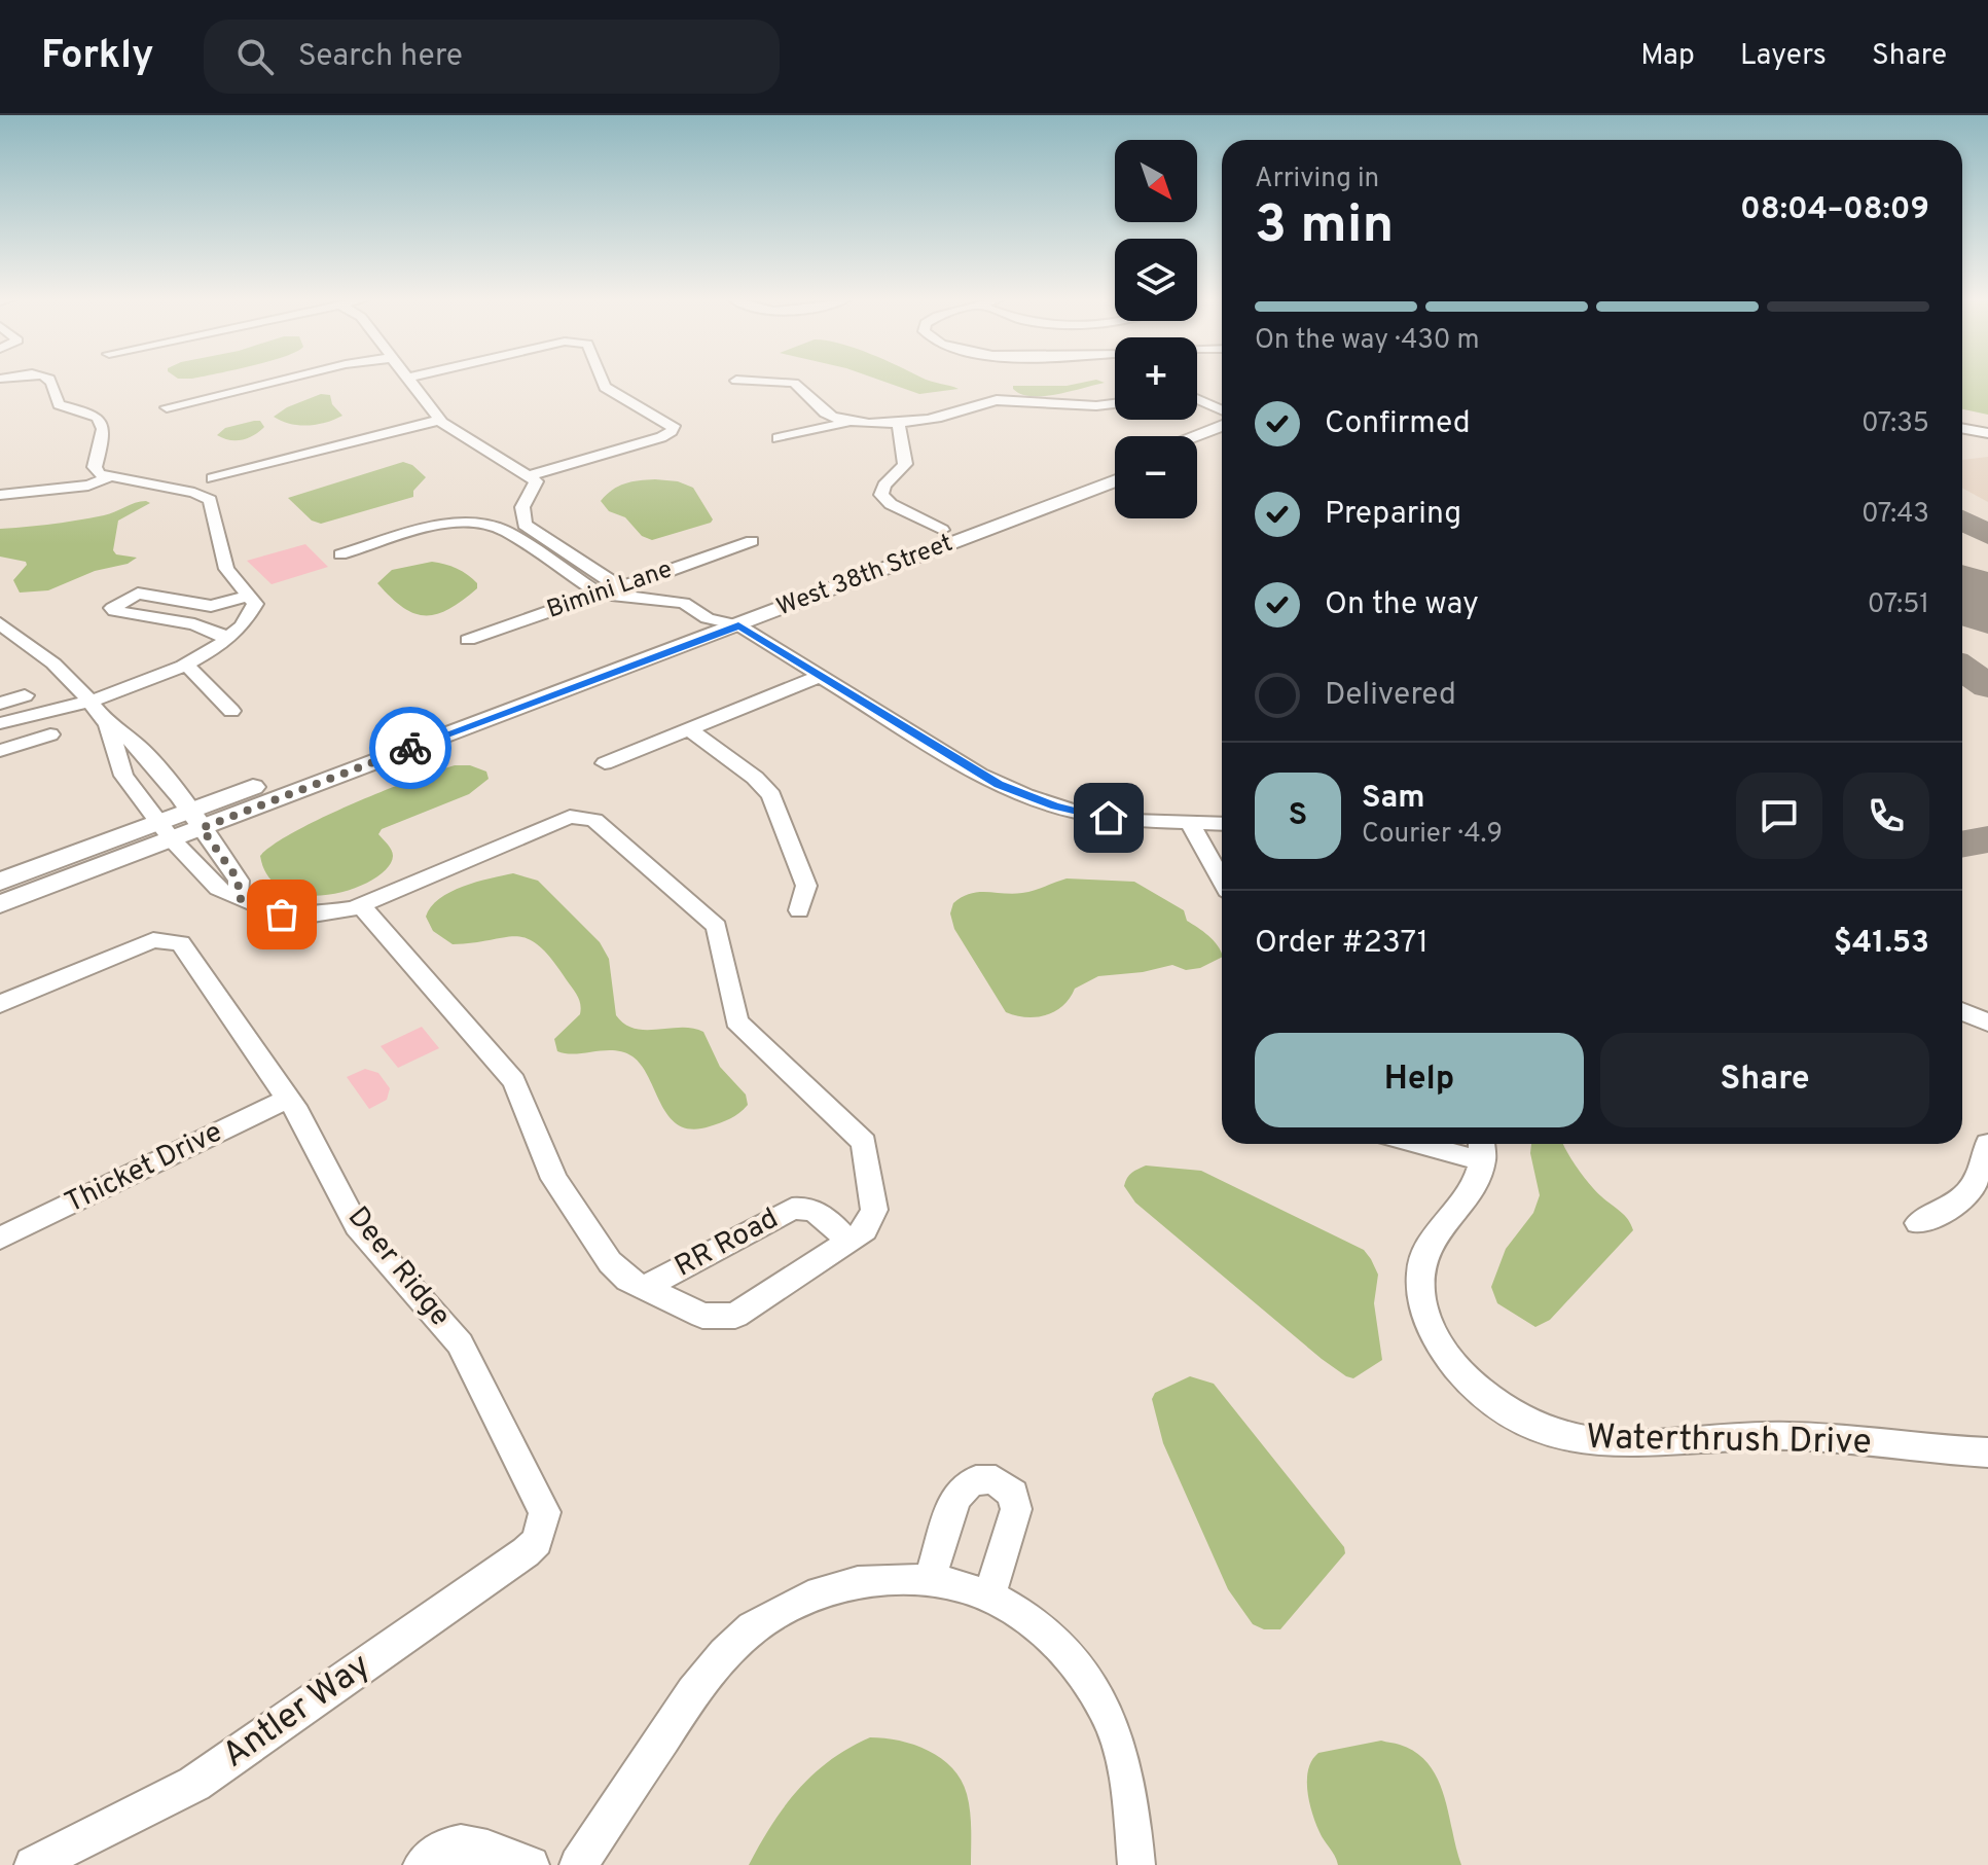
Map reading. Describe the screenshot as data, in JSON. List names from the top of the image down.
{
  "streets": {
    "main road": ["West 38th Street"],
    "street": [
      "Bimini Lane",
      "Thicket Drive",
      "RR Road",
      "Deer Ridge",
      "Waterthrush Drive",
      "Antler Way"
    ]
  },
  "crossings": [
    ["Thicket Drive", "Deer Ridge"],
    ["Deer Ridge", "Antler Way"]
  ],
  "north": "bottom right",
  "page": {
    "header": "Forkly",
    "search": "Search here",
    "nav": ["Map", "Layers", "Share"],
    "map_buttons": ["+", "−"],
    "heading": ["3 min", "Arriving in", "08:04–08:09"],
    "panel": [
      "Sam",
      "Courier · 4.9",
      "Order #2371",
      "$41.53"
    ],
    "bar": "On the way · 430 m",
    "list": [
      ["Confirmed", "07:35"],
      ["Preparing", "07:43"],
      ["On the way", "07:51"],
      "Delivered"
    ],
    "round": "S",
    "buttons": ["Help", "Share"]
  }
}
